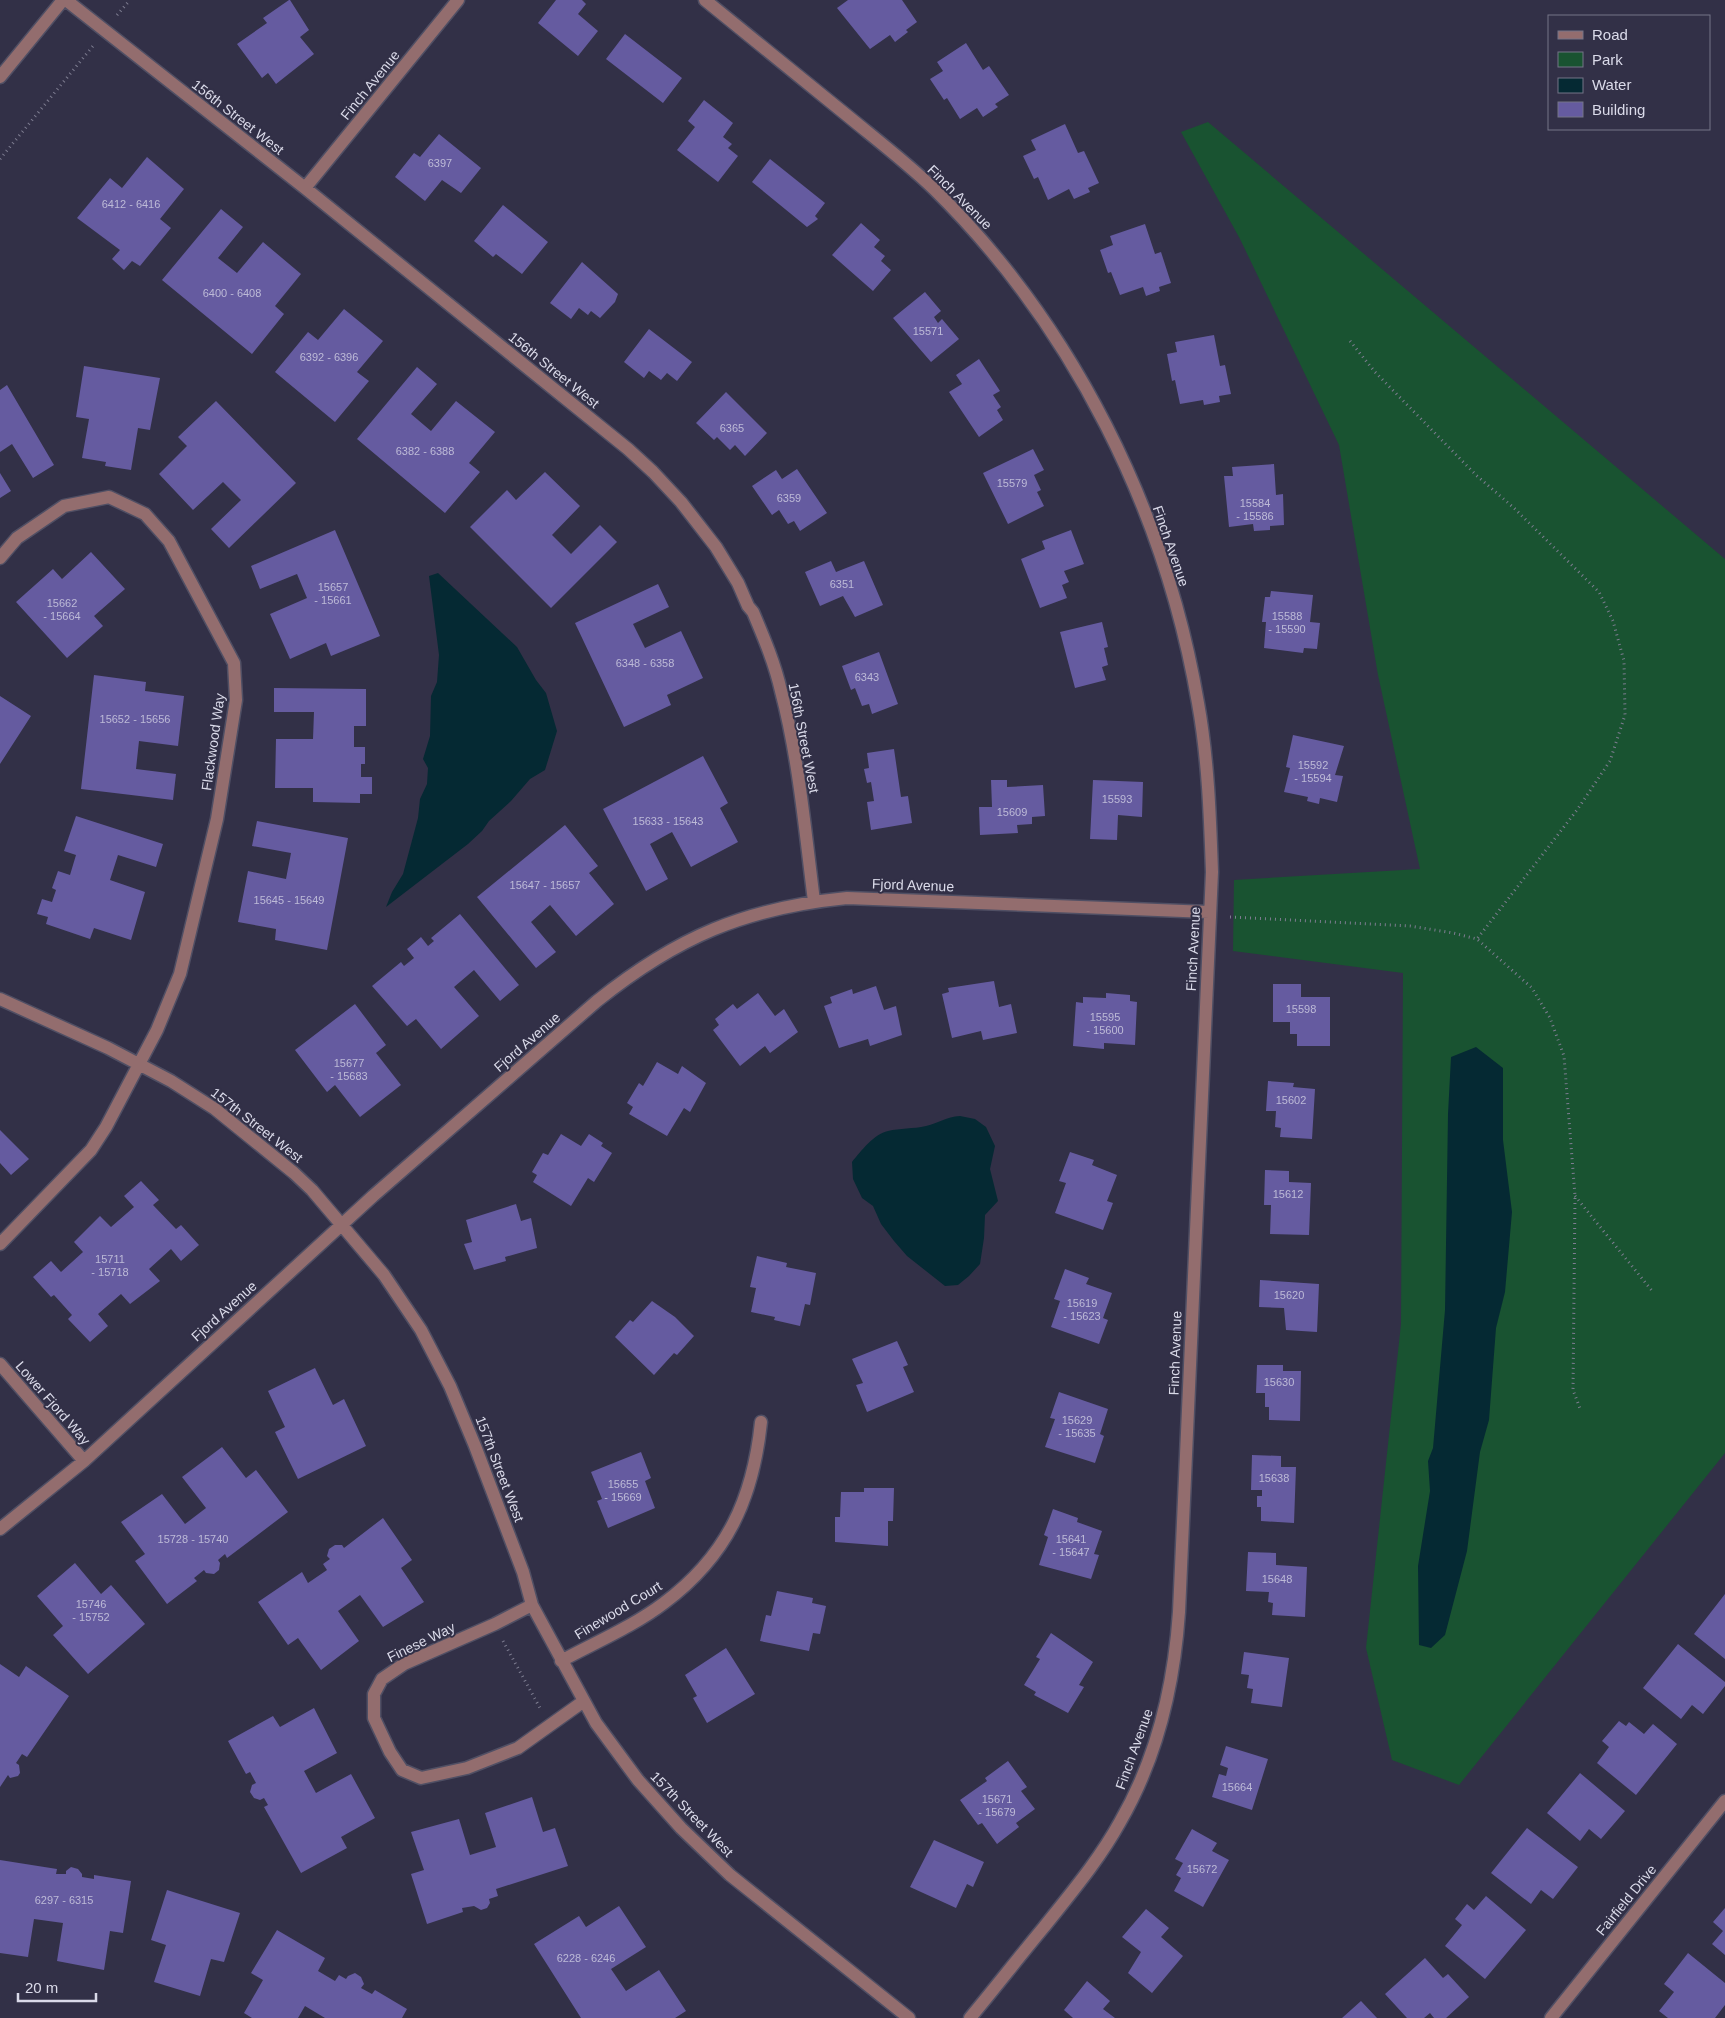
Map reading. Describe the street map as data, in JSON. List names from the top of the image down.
{
  "streets": {
    "street": [
      "Finch Avenue",
      "156th Street West",
      "Flackwood Way",
      "Fjord Avenue",
      "157th Street West",
      "Lower Fjord Way",
      "Finewood Court",
      "Finese Way",
      "Fairfield Drive"
    ]
  },
  "crossings": [
    ["Finch Avenue", "156th Street West"],
    ["Finch Avenue", "Fjord Avenue"],
    ["156th Street West", "Fjord Avenue"],
    ["Flackwood Way", "157th Street West"],
    ["Fjord Avenue", "157th Street West"],
    ["Fjord Avenue", "Lower Fjord Way"],
    ["157th Street West", "Finewood Court"],
    ["157th Street West", "Finese Way"]
  ],
  "house_numbers": [
    "6397",
    "6412 - 6416",
    "6400 - 6408",
    "15571",
    "6392 - 6396",
    "6365",
    "6382 - 6388",
    "15579",
    "6359",
    "15584 - 15586",
    "6351",
    "15657 - 15661",
    "15662 - 15664",
    "15588 - 15590",
    "6348 - 6358",
    "6343",
    "15652 - 15656",
    "15592 - 15594",
    "15593",
    "15609",
    "15633 - 15643",
    "15647 - 15657",
    "15645 - 15649",
    "15598",
    "15595 - 15600",
    "15677 - 15683",
    "15602",
    "15612",
    "15711 - 15718",
    "15620",
    "15619 - 15623",
    "15630",
    "15629 - 15635",
    "15638",
    "15655 - 15669",
    "15728 - 15740",
    "15641 - 15647",
    "15648",
    "15746 - 15752",
    "15664",
    "15671 - 15679",
    "15672",
    "6297 - 6315",
    "6228 - 6246"
  ],
  "legend": [
    "Road",
    "Park",
    "Water",
    "Building"
  ],
  "scale_bar": "20 m"
}
